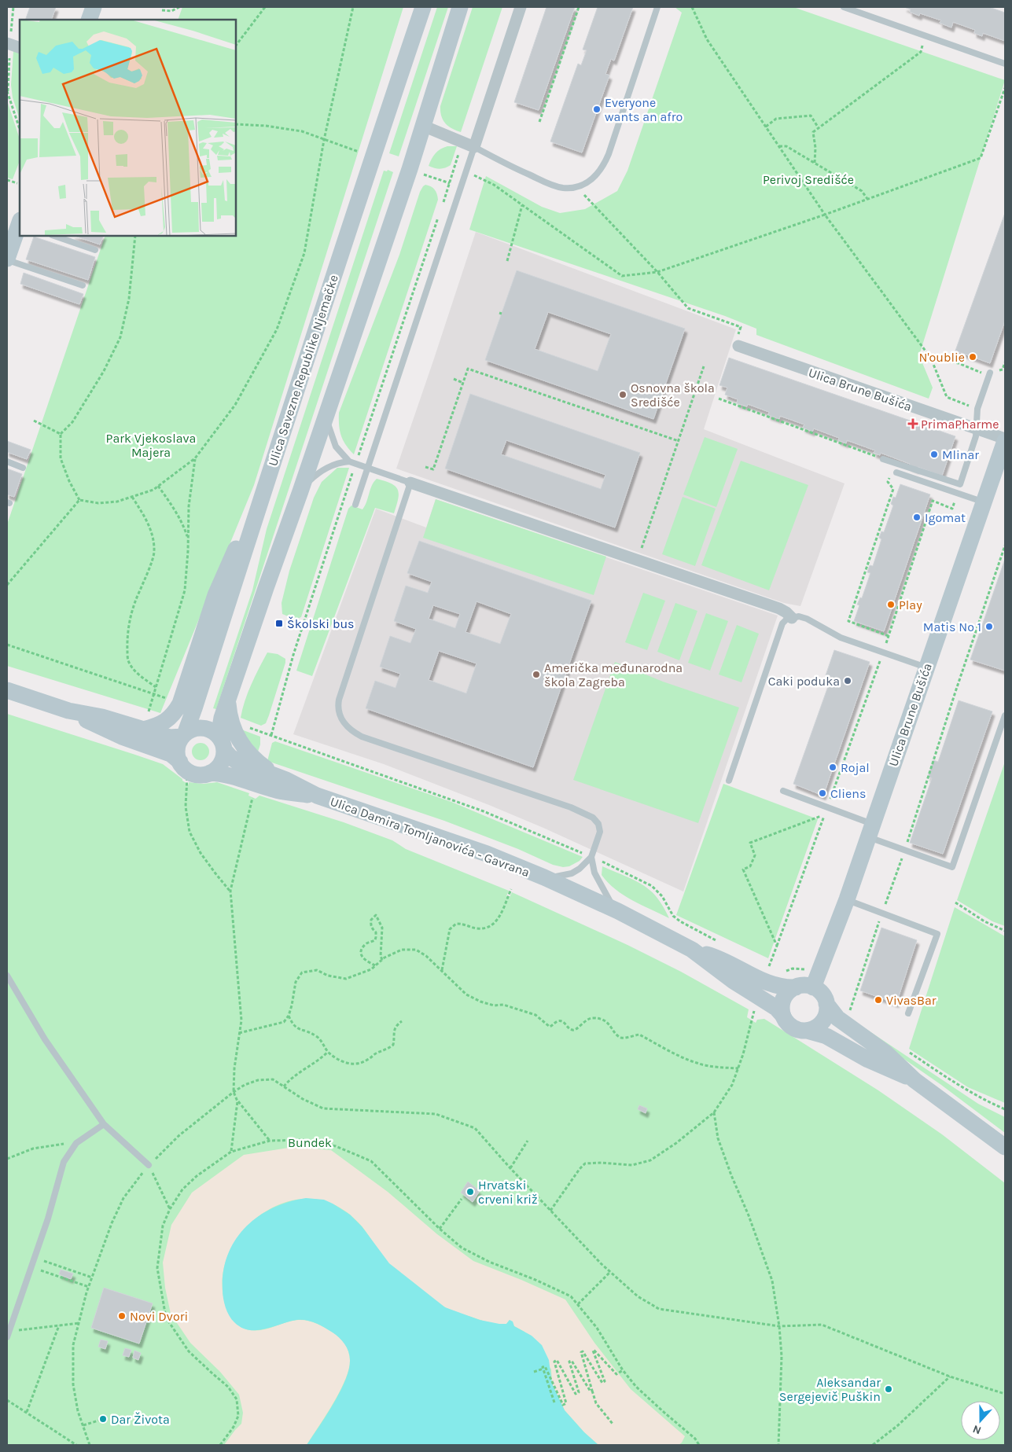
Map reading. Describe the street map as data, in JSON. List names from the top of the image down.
{
  "streets": {
    "street": ["Ulica Savezne Republike Njemačke", "Ulica Brune Bušića", "Ulica Damira Tomljanovića - Gavrana"]
  },
  "crossings": [
    ["Ulica Savezne Republike Njemačke", "Ulica Damira Tomljanovića - Gavrana"],
    ["Ulica Brune Bušića", "Ulica Damira Tomljanovića - Gavrana"]
  ],
  "parks": ["Perivoj Središće", "Park Vjekoslava Majera", "Bundek"],
  "places": {
    "other": [
      "Everyone wants an afro",
      "N'oublie",
      "Osnovna škola Središće",
      "Mlinar",
      "Igomat",
      "Play",
      "Matis No 1",
      "Američka međunarodna škola Zagreba",
      "Caki poduka",
      "Rojal",
      "Cliens",
      "VivasBar",
      "Hrvatski crveni križ",
      "Novi Dvori",
      "Aleksandar Sergejevič Puškin",
      "Dar Života"
    ],
    "health": ["PrimaPharme"],
    "transit": ["Školski bus"]
  },
  "north": "bottom"
}
